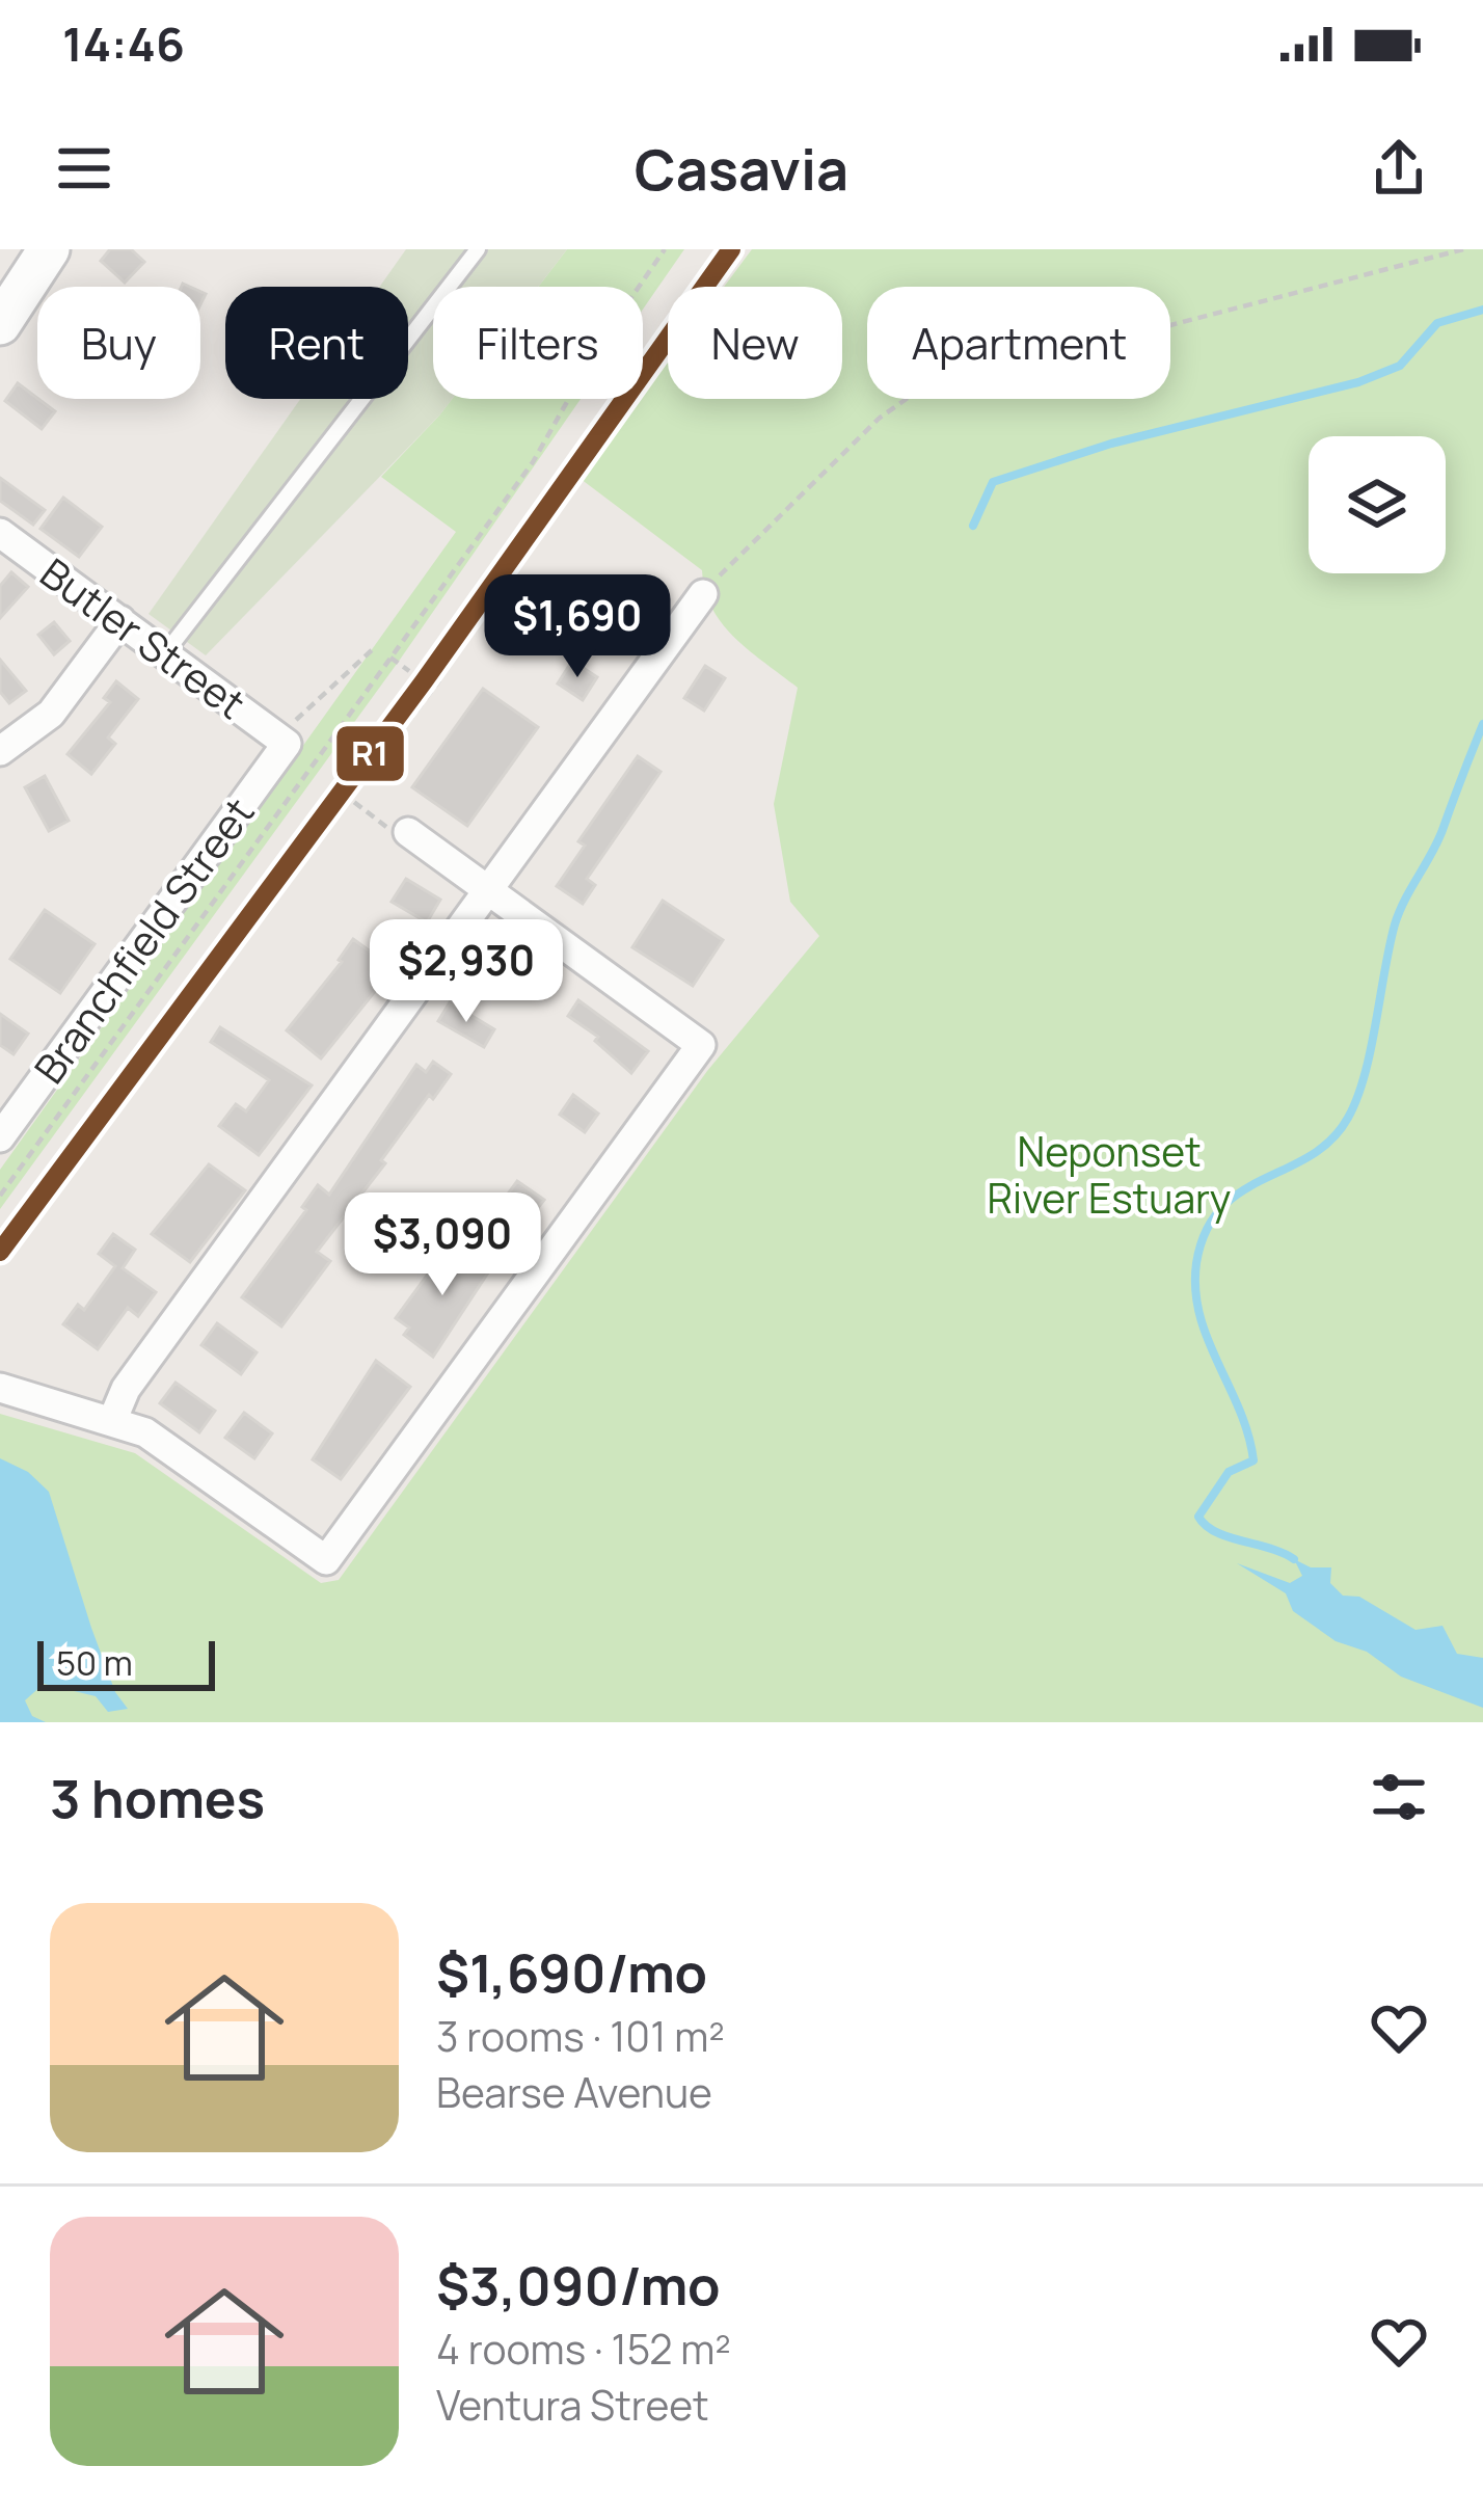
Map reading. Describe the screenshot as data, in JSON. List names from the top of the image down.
{
  "streets": {
    "street": ["Butler Street", "Branchfield Street"]
  },
  "crossings": [
    ["Butler Street", "Branchfield Street"]
  ],
  "parks": ["Neponset River Estuary"],
  "lines": ["transit line R1"],
  "scale_bar": "50 m",
  "page": {
    "status": "14:46",
    "header": "Casavia",
    "chip": [
      "Buy",
      "Rent",
      "Filters",
      "New",
      "Apartment"
    ],
    "price": ["$1,690", "$2,930", "$3,090"],
    "scale": "50 m",
    "heading": "3 homes",
    "list": [
      {
        "name": "$1,690/mo",
        "note": "3 rooms · 101 m² · Bearse Avenue"
      },
      {
        "name": "$3,090/mo",
        "note": "4 rooms · 152 m² · Ventura Street"
      }
    ]
  }
}
